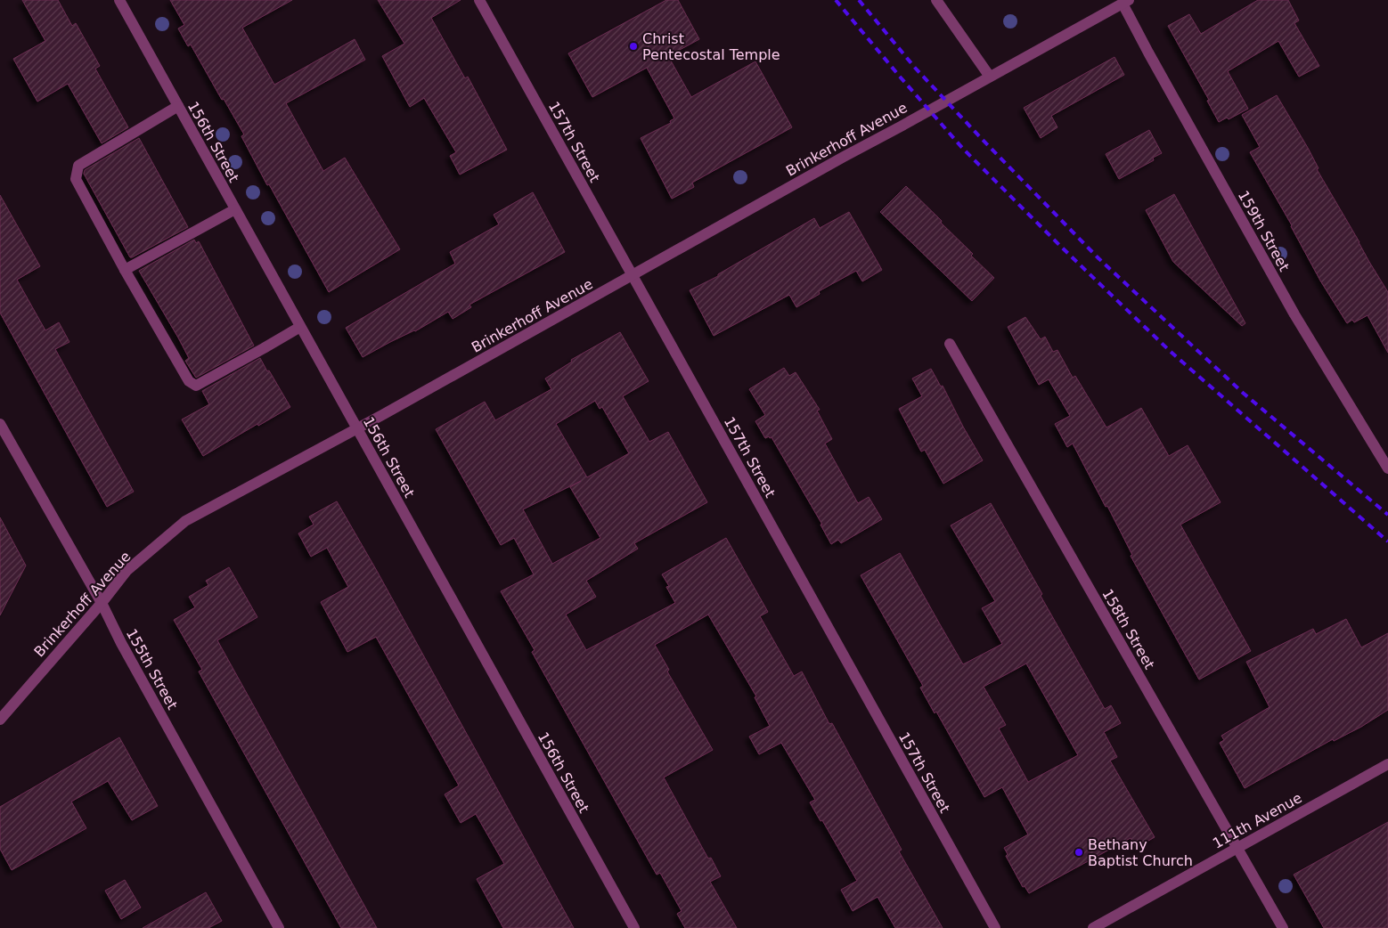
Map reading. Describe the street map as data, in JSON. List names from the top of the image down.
{
  "streets": {
    "street": [
      "Brinkerhoff Avenue",
      "156th Street",
      "157th Street",
      "159th Street",
      "158th Street",
      "155th Street",
      "111th Avenue"
    ]
  },
  "crossings": [
    ["Brinkerhoff Avenue", "156th Street"],
    ["Brinkerhoff Avenue", "157th Street"],
    ["Brinkerhoff Avenue", "159th Street"],
    ["Brinkerhoff Avenue", "155th Street"],
    ["158th Street", "111th Avenue"]
  ],
  "places": ["Christ Pentecostal Temple", "Bethany Baptist Church"]
}
